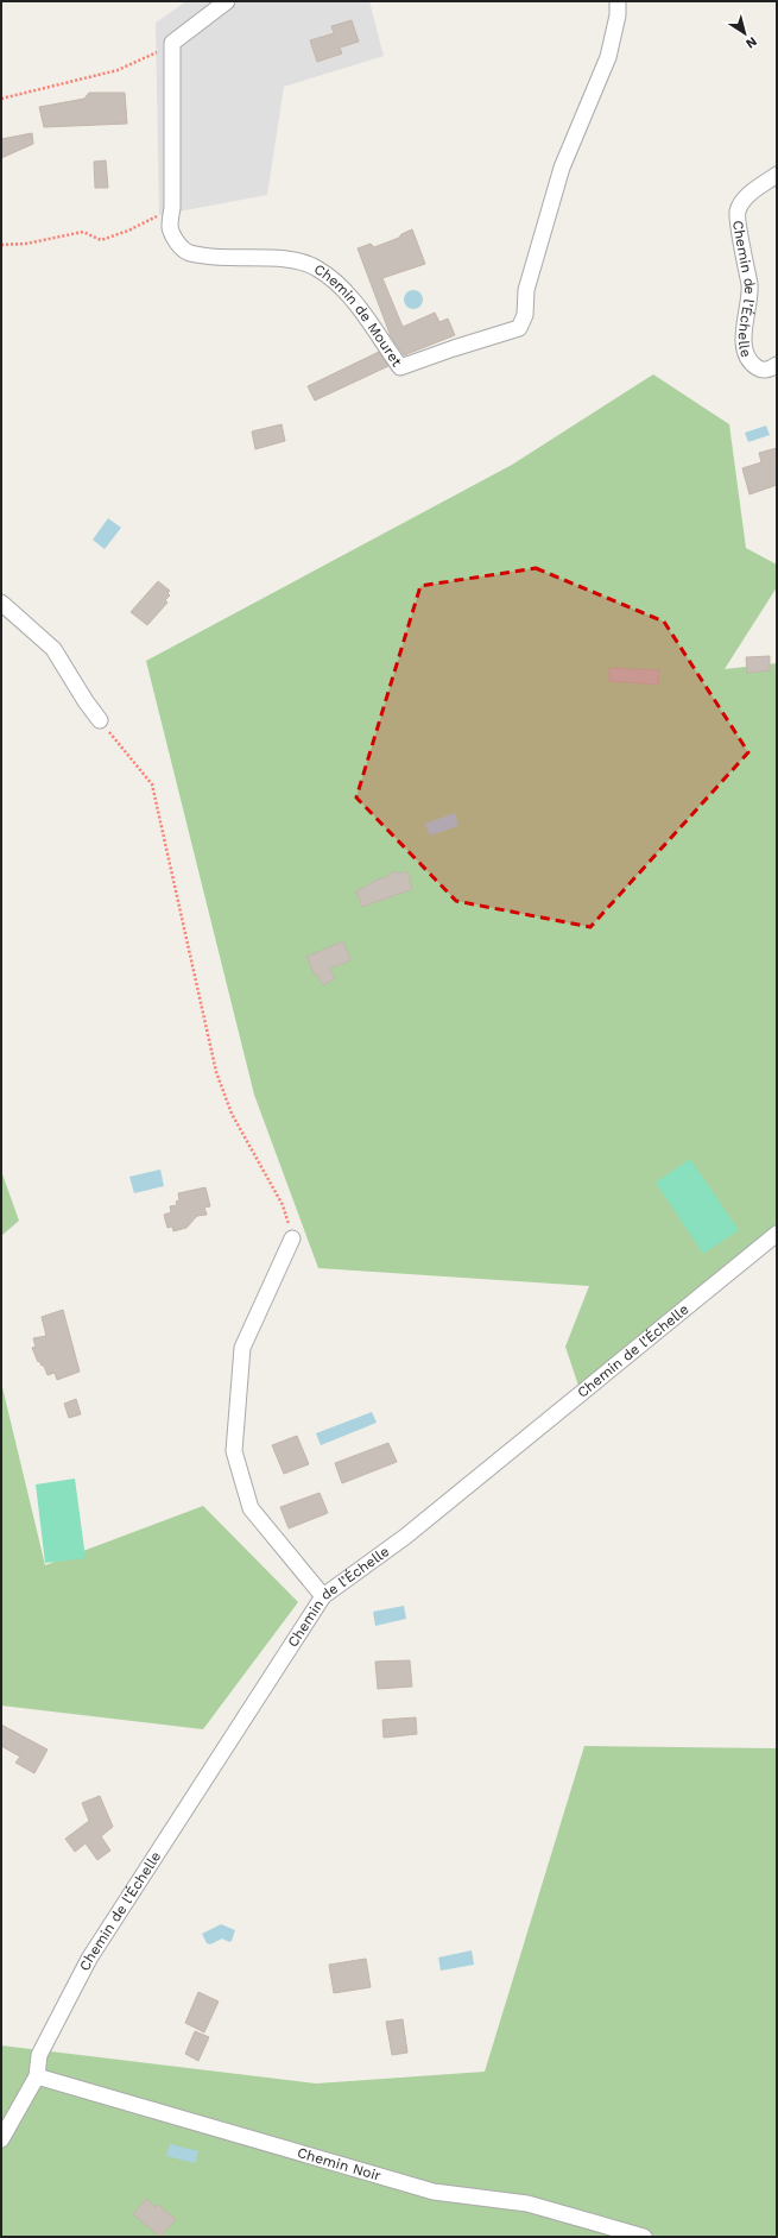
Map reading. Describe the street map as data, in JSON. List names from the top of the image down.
{
  "streets": {
    "street": ["Chemin de l’Échelle", "Chemin de Mouret", "Chemin Noir"]
  },
  "crossings": [
    ["Chemin de l’Échelle", "Chemin Noir"]
  ],
  "north": "bottom right"
}
